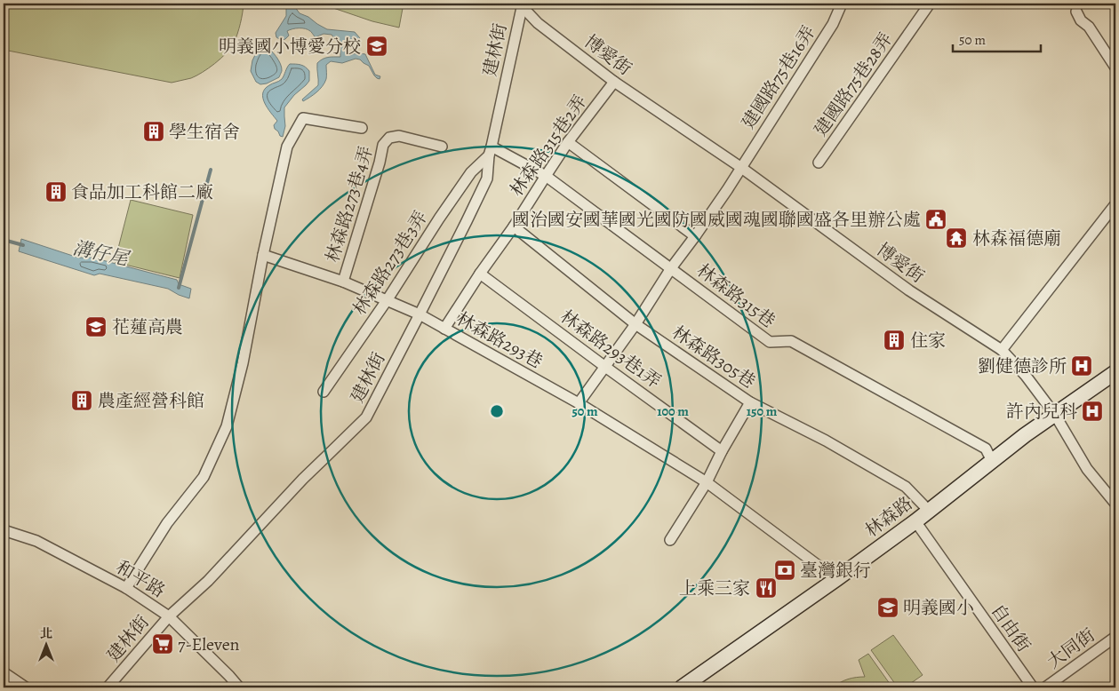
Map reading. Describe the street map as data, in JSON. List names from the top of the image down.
{
  "streets": {
    "street": [
      "建林街",
      "博愛街",
      "建國路75巷16弄",
      "建國路75巷28弄",
      "林森路315巷2弄",
      "林森路273巷4弄",
      "林森路273巷3弄",
      "林森路315巷",
      "林森路293巷",
      "林森路293巷1弄",
      "林森路305巷",
      "林森路",
      "和平路",
      "自由街",
      "大同街"
    ]
  },
  "crossings": [
    ["建林街", "博愛街"],
    ["建林街", "林森路273巷3弄"],
    ["建林街", "林森路315巷"],
    ["建林街", "林森路293巷"],
    ["建林街", "和平路"],
    ["博愛街", "建國路75巷16弄"],
    ["博愛街", "林森路315巷2弄"],
    ["博愛街", "林森路"],
    ["建國路75巷16弄", "林森路315巷"],
    ["建國路75巷16弄", "林森路293巷"],
    ["建國路75巷16弄", "林森路293巷1弄"],
    ["建國路75巷16弄", "林森路305巷"],
    ["林森路315巷2弄", "林森路315巷"],
    ["林森路315巷2弄", "林森路293巷"],
    ["林森路315巷2弄", "林森路293巷1弄"],
    ["林森路315巷2弄", "林森路305巷"],
    ["林森路273巷4弄", "林森路293巷"],
    ["林森路273巷3弄", "林森路315巷"],
    ["林森路273巷3弄", "林森路293巷"],
    ["林森路315巷", "林森路"],
    ["林森路293巷", "林森路"],
    ["林森路305巷", "林森路"],
    ["林森路", "自由街"]
  ],
  "water": ["溝仔尾"],
  "places": {
    "school or university": ["明義國小博愛分校", "花蓮高農", "明義國小"],
    "building": [
      "學生宿舍",
      "食品加工科館二廠",
      "住家",
      "農產經營科館"
    ],
    "public building": ["國治國安國華國光國防國威國魂國聯國盛各里辦公處"],
    "temple": ["林森福德廟"],
    "hospital": ["劉健德診所", "許內兒科"],
    "bank": ["臺灣銀行"],
    "restaurant": ["上乘三家"],
    "supermarket": ["7-Eleven"]
  },
  "scale_bar": "50 m",
  "north": "top",
  "rings": ["50 m", "100 m", "150 m"]
}
